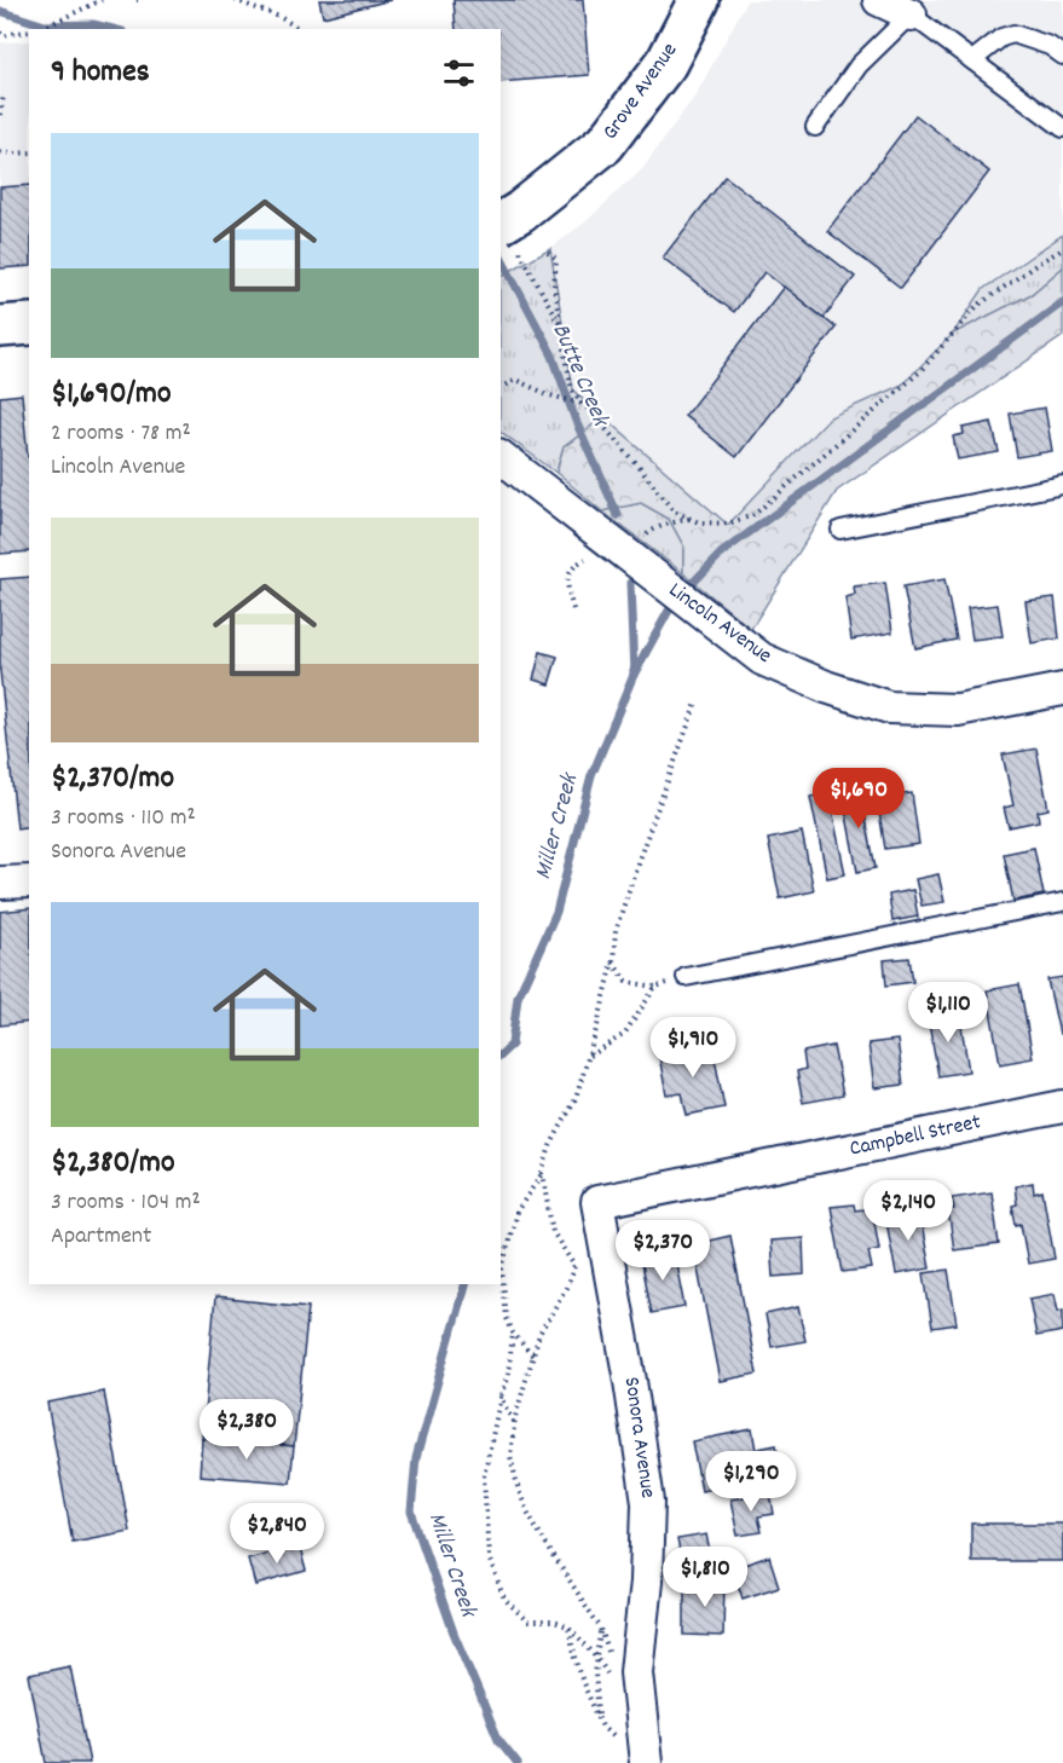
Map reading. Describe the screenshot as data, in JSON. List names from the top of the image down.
{
  "streets": {
    "main road": ["Grove Avenue"],
    "street": ["Lincoln Avenue", "Campbell Street", "Sonora Avenue"]
  },
  "crossings": [
    ["Campbell Street", "Sonora Avenue"]
  ],
  "water": ["Butte Creek", "Miller Creek"],
  "page": {
    "heading": "9 homes",
    "list": [
      {
        "name": "$1,690/mo",
        "note": "2 rooms · 78 m² · Lincoln Avenue"
      },
      {
        "name": "$2,370/mo",
        "note": "3 rooms · 110 m² · Sonora Avenue"
      },
      {
        "name": "$2,380/mo",
        "note": "3 rooms · 104 m² · Apartment"
      }
    ],
    "price": [
      "$1,690",
      "$1,110",
      "$1,910",
      "$2,140",
      "$2,370",
      "$2,380",
      "$1,290",
      "$2,840",
      "$1,810"
    ]
  }
}
